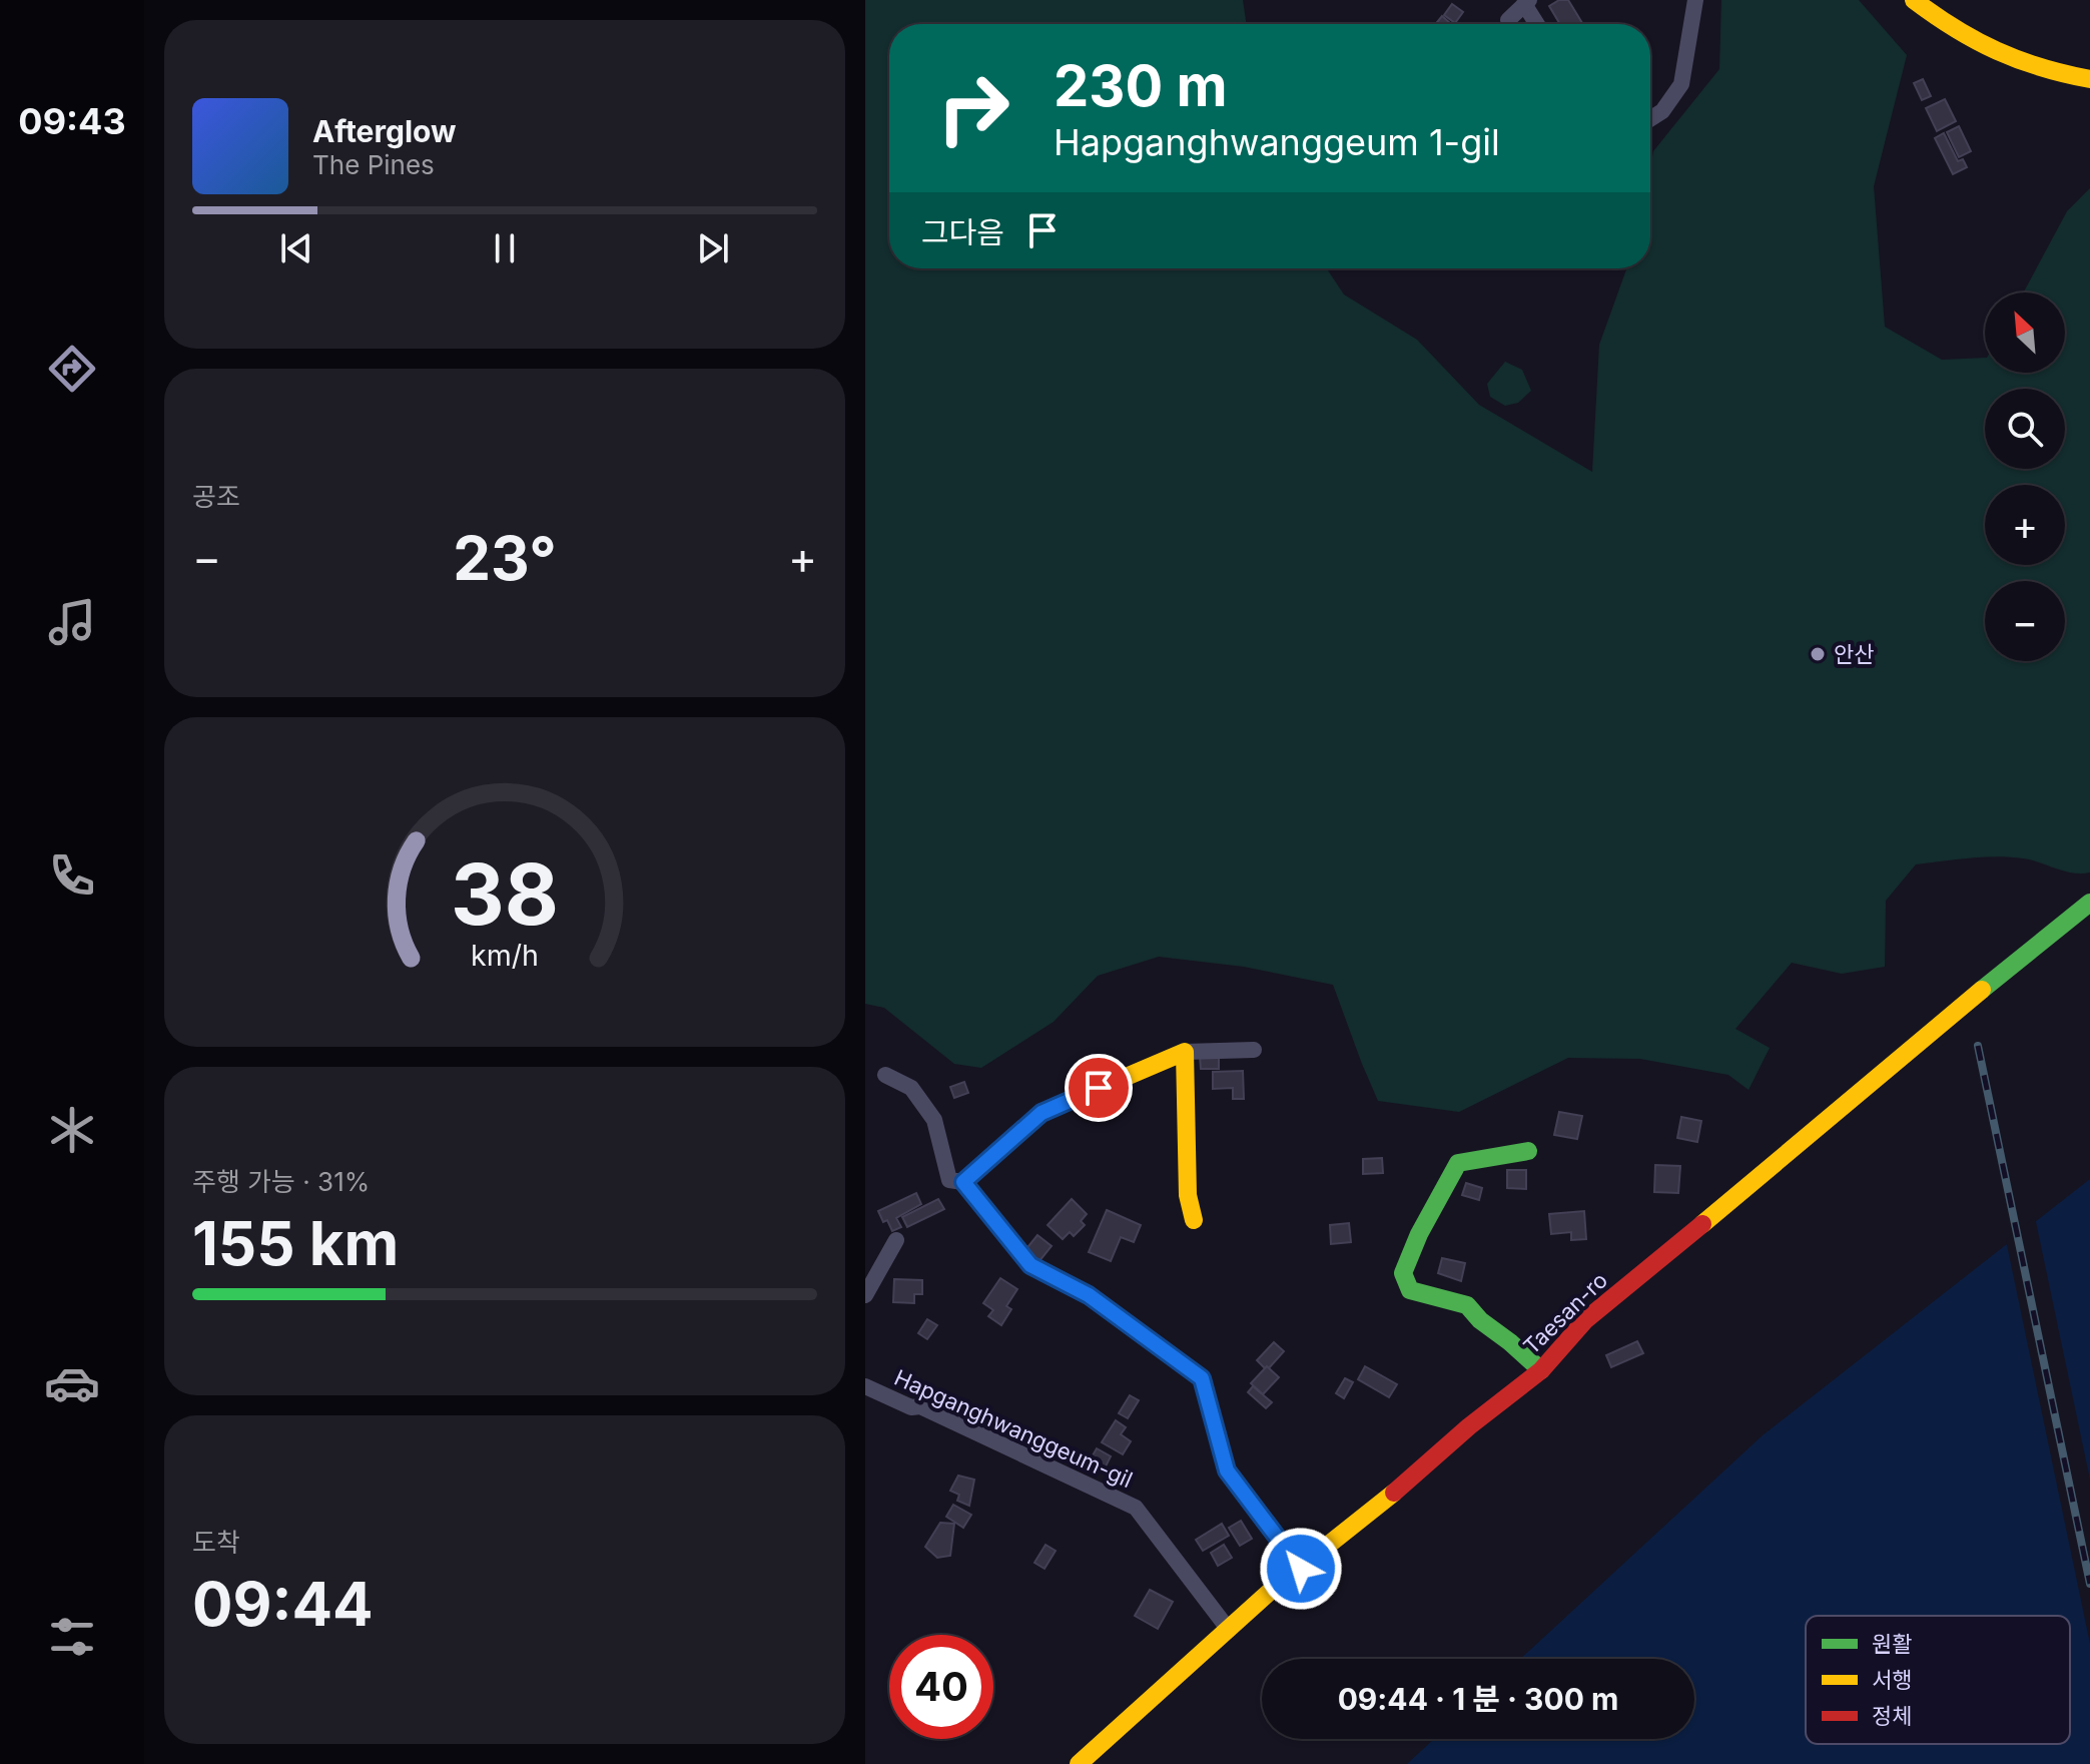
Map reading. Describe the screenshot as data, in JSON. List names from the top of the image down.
{
  "streets": {
    "street": ["Taesan-ro", "Hapganghwanggeum-gil"]
  },
  "crossings": [
    ["Taesan-ro", "Hapganghwanggeum-gil"]
  ],
  "places": ["안산"],
  "legend": ["원활", "서행", "정체"],
  "north": "top left",
  "page": {
    "tabs": "09:43",
    "turn": ["230 m", "Hapganghwanggeum 1-gil"],
    "song": ["Afterglow", "The Pines"],
    "then": "그다음",
    "map_buttons": ["+", "−"],
    "tile": [
      "공조",
      ["주행 가능 · 31%", "155 km"],
      ["도착", "09:44"]
    ],
    "heat": ["−", "23°", "+"],
    "limit": "40",
    "trip": "09:44 · 1 분 · 300 m",
    "gauge": ["38", "km/h"]
  }
}
